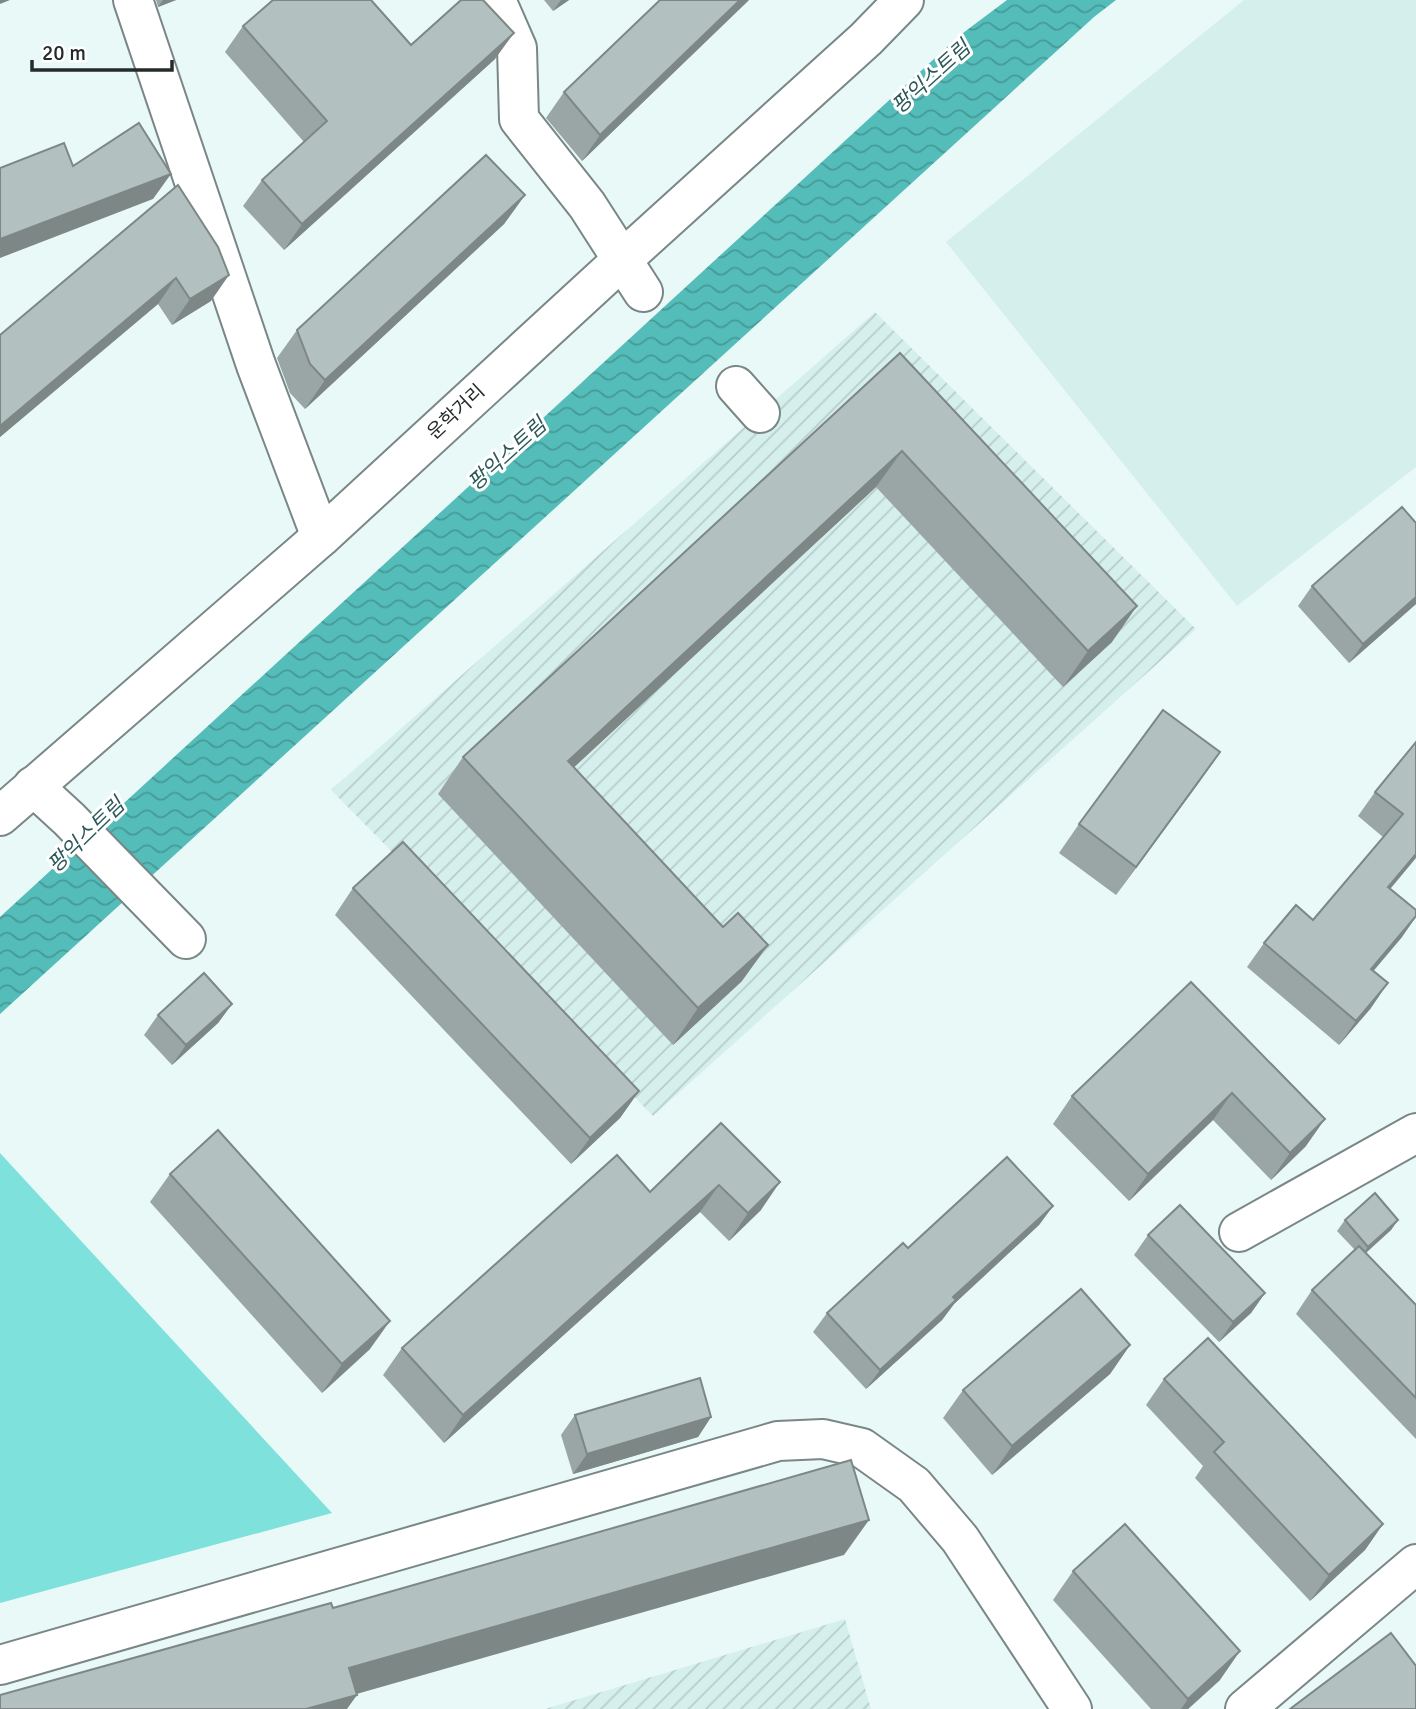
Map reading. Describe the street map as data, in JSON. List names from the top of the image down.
{
  "streets": {
    "street": ["운학거리"]
  },
  "water": ["팡익스트림"],
  "scale_bar": "20 m"
}
